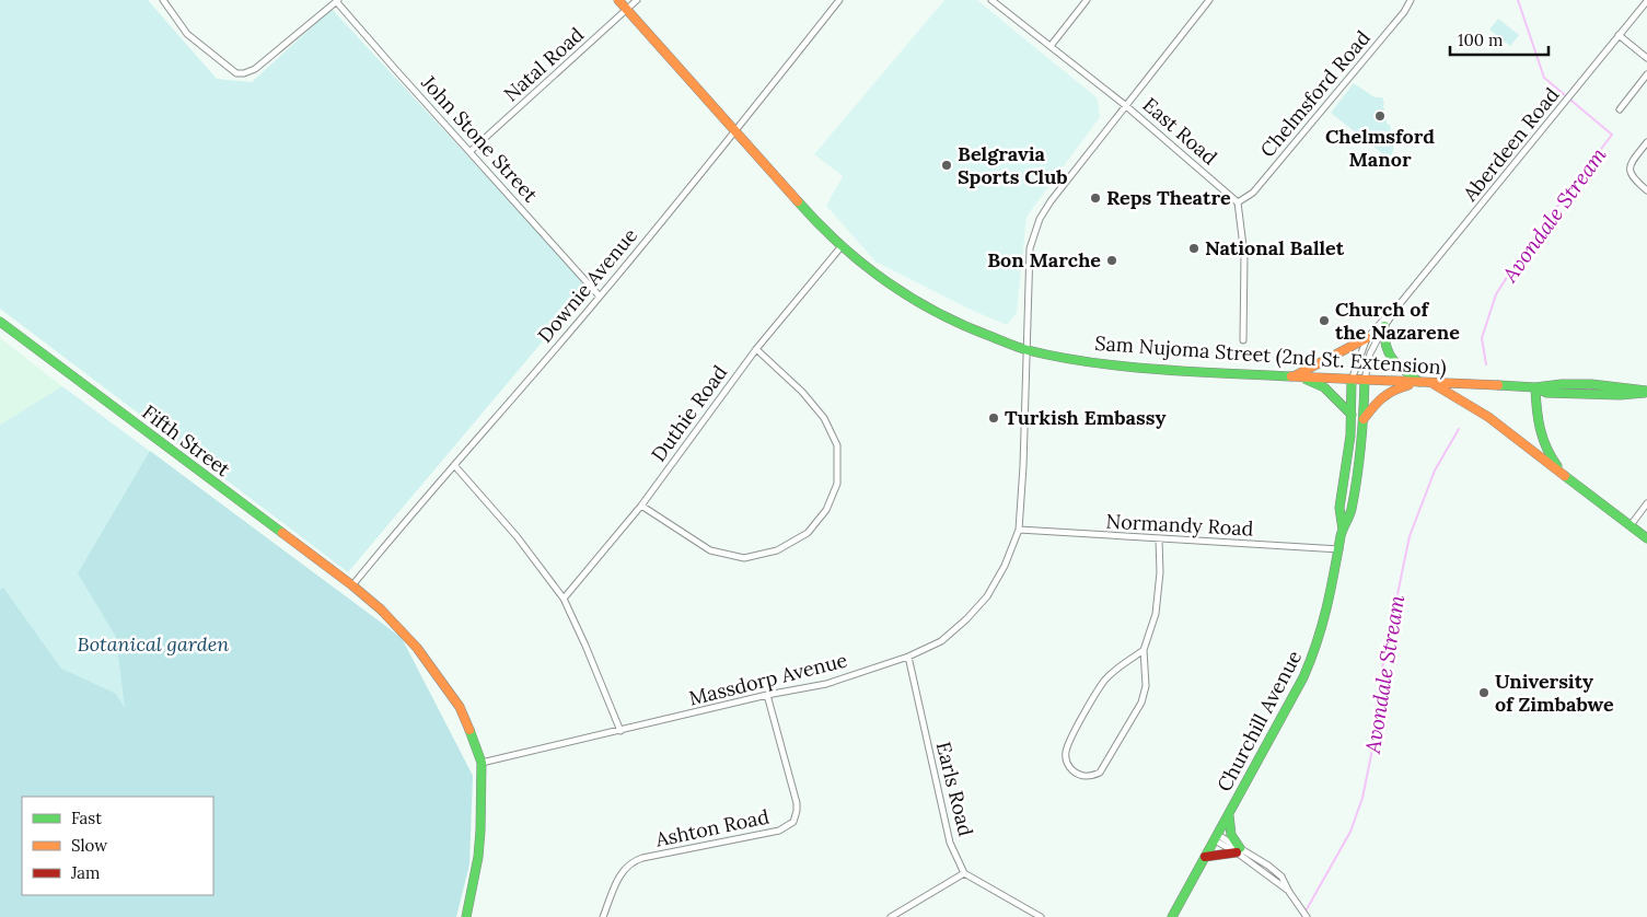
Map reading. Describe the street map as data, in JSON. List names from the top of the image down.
{
  "streets": {
    "main road": ["Sam Nujoma Street (2nd St. Extension)", "Fifth Street", "Churchill Avenue"],
    "street": [
      "Natal Road",
      "Chelmsford Road",
      "East Road",
      "John Stone Street",
      "Aberdeen Road",
      "Downie Avenue",
      "Duthie Road",
      "Normandy Road",
      "Massdorp Avenue",
      "Earls Road",
      "Ashton Road"
    ]
  },
  "crossings": [
    ["Natal Road", "John Stone Street"],
    ["Natal Road", "Sam Nujoma Street (2nd St. Extension)"],
    ["Chelmsford Road", "East Road"],
    ["East Road", "Massdorp Avenue"],
    ["John Stone Street", "Downie Avenue"],
    ["Aberdeen Road", "Sam Nujoma Street (2nd St. Extension)"],
    ["Aberdeen Road", "Churchill Avenue"],
    ["Downie Avenue", "Sam Nujoma Street (2nd St. Extension)"],
    ["Downie Avenue", "Fifth Street"],
    ["Sam Nujoma Street (2nd St. Extension)", "Duthie Road"],
    ["Sam Nujoma Street (2nd St. Extension)", "Massdorp Avenue"],
    ["Sam Nujoma Street (2nd St. Extension)", "Churchill Avenue"],
    ["Fifth Street", "Massdorp Avenue"],
    ["Normandy Road", "Massdorp Avenue"],
    ["Normandy Road", "Churchill Avenue"],
    ["Massdorp Avenue", "Earls Road"],
    ["Massdorp Avenue", "Ashton Road"]
  ],
  "water": ["Avondale Stream"],
  "parks": ["Botanical garden"],
  "places": [
    "Chelmsford Manor",
    "Belgravia Sports Club",
    "Reps Theatre",
    "National Ballet",
    "Bon Marche",
    "Church of the Nazarene",
    "Turkish Embassy",
    "University of Zimbabwe"
  ],
  "legend": ["Fast", "Slow", "Jam"],
  "scale_bar": "100 m"
}
